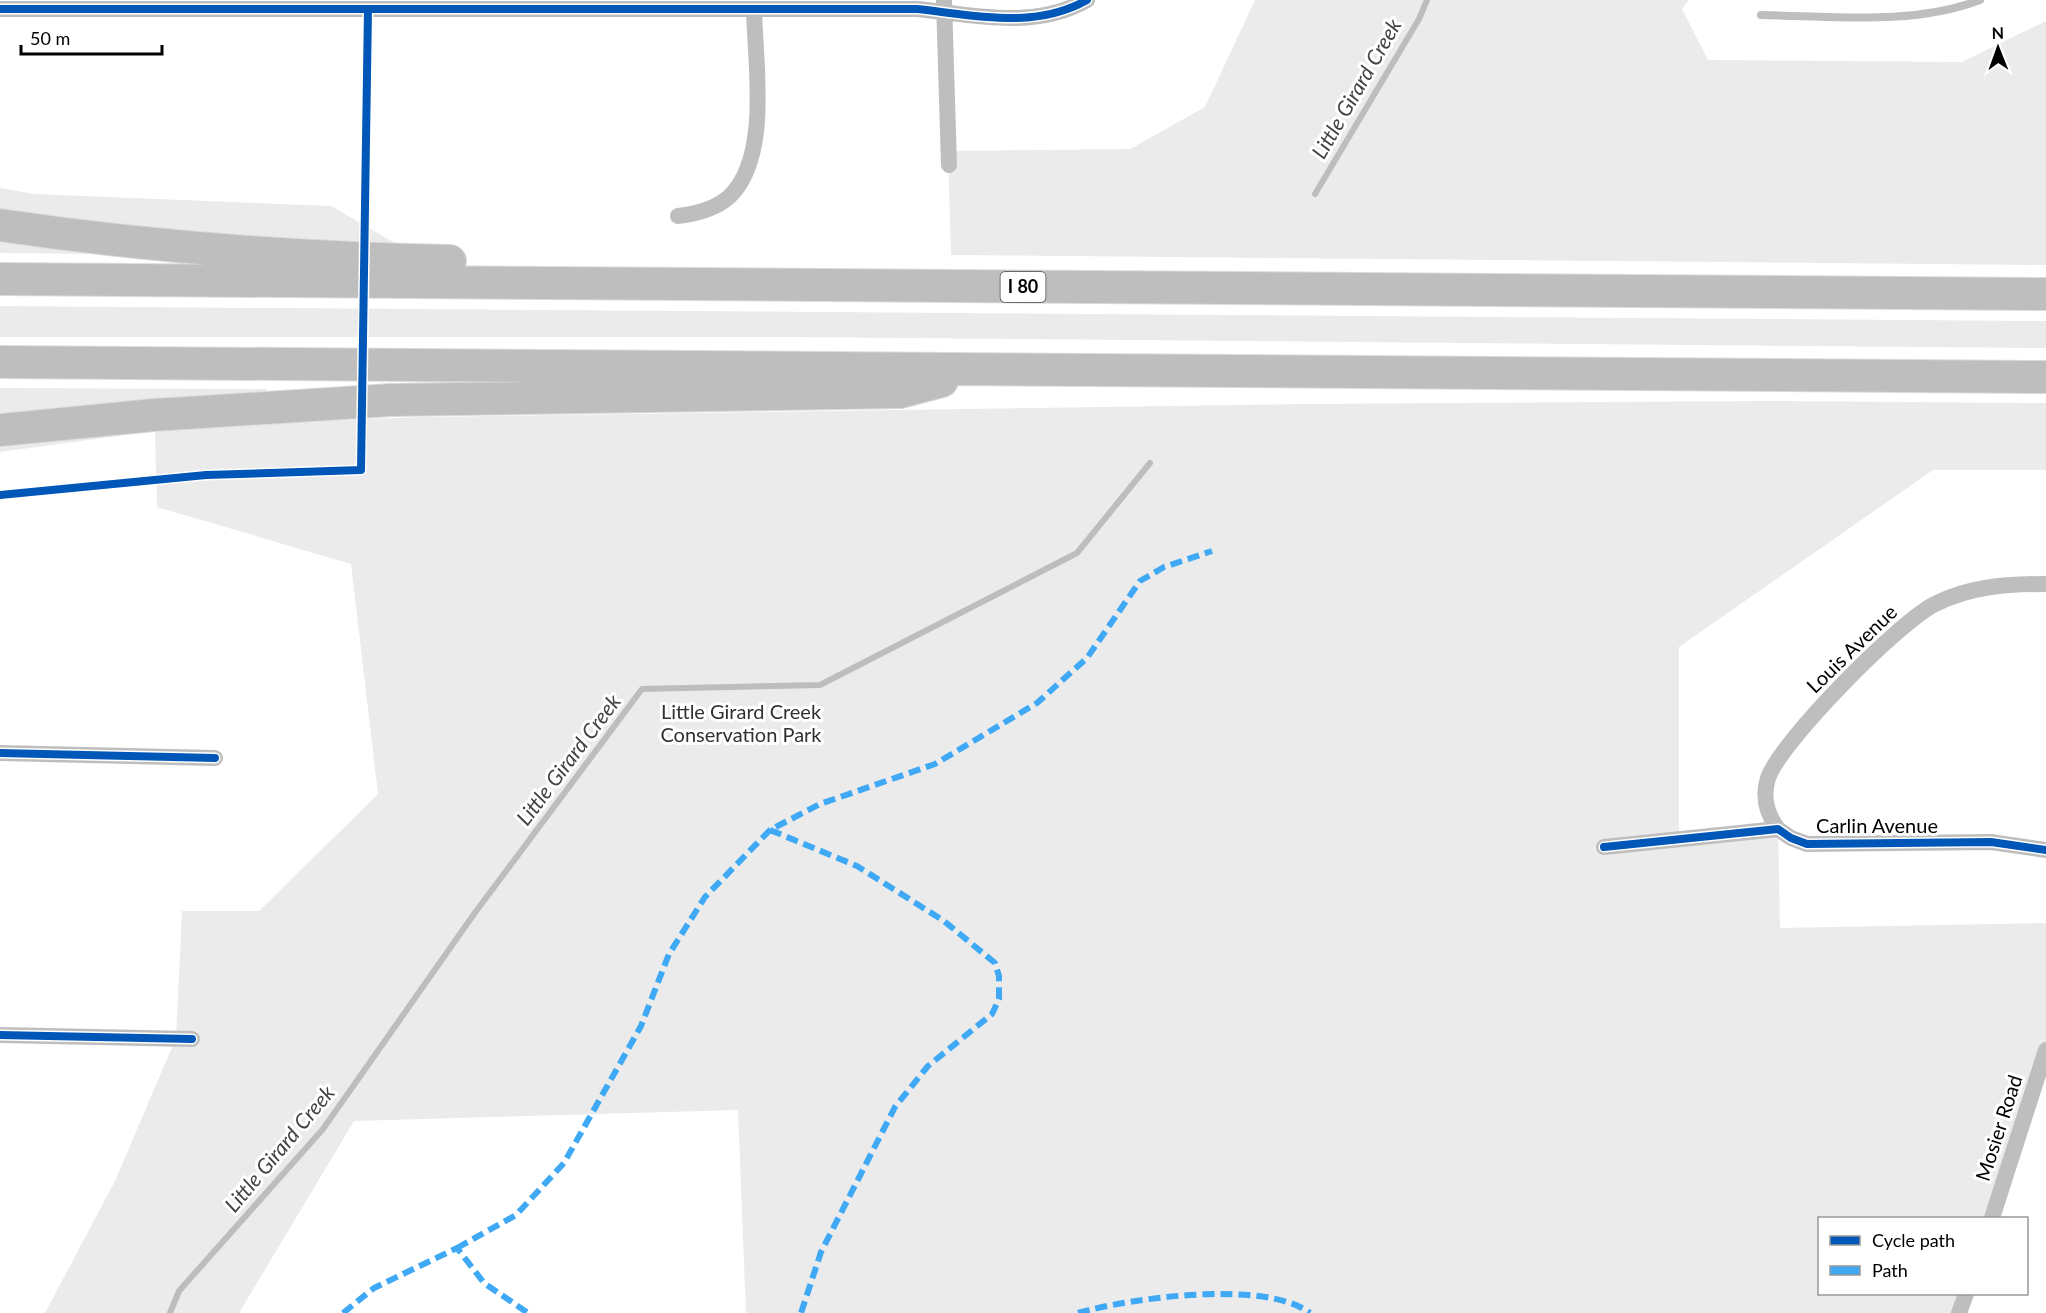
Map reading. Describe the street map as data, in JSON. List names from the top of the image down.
{
  "streets": {
    "highway": ["I 80"],
    "street": ["Louis Avenue", "Carlin Avenue", "Mosier Road"]
  },
  "crossings": [
    ["Louis Avenue", "Carlin Avenue"]
  ],
  "water": ["Little Girard Creek"],
  "parks": ["Little Girard Creek Conservation Park"],
  "legend": ["Cycle path", "Path"],
  "scale_bar": "50 m",
  "north": "top"
}
